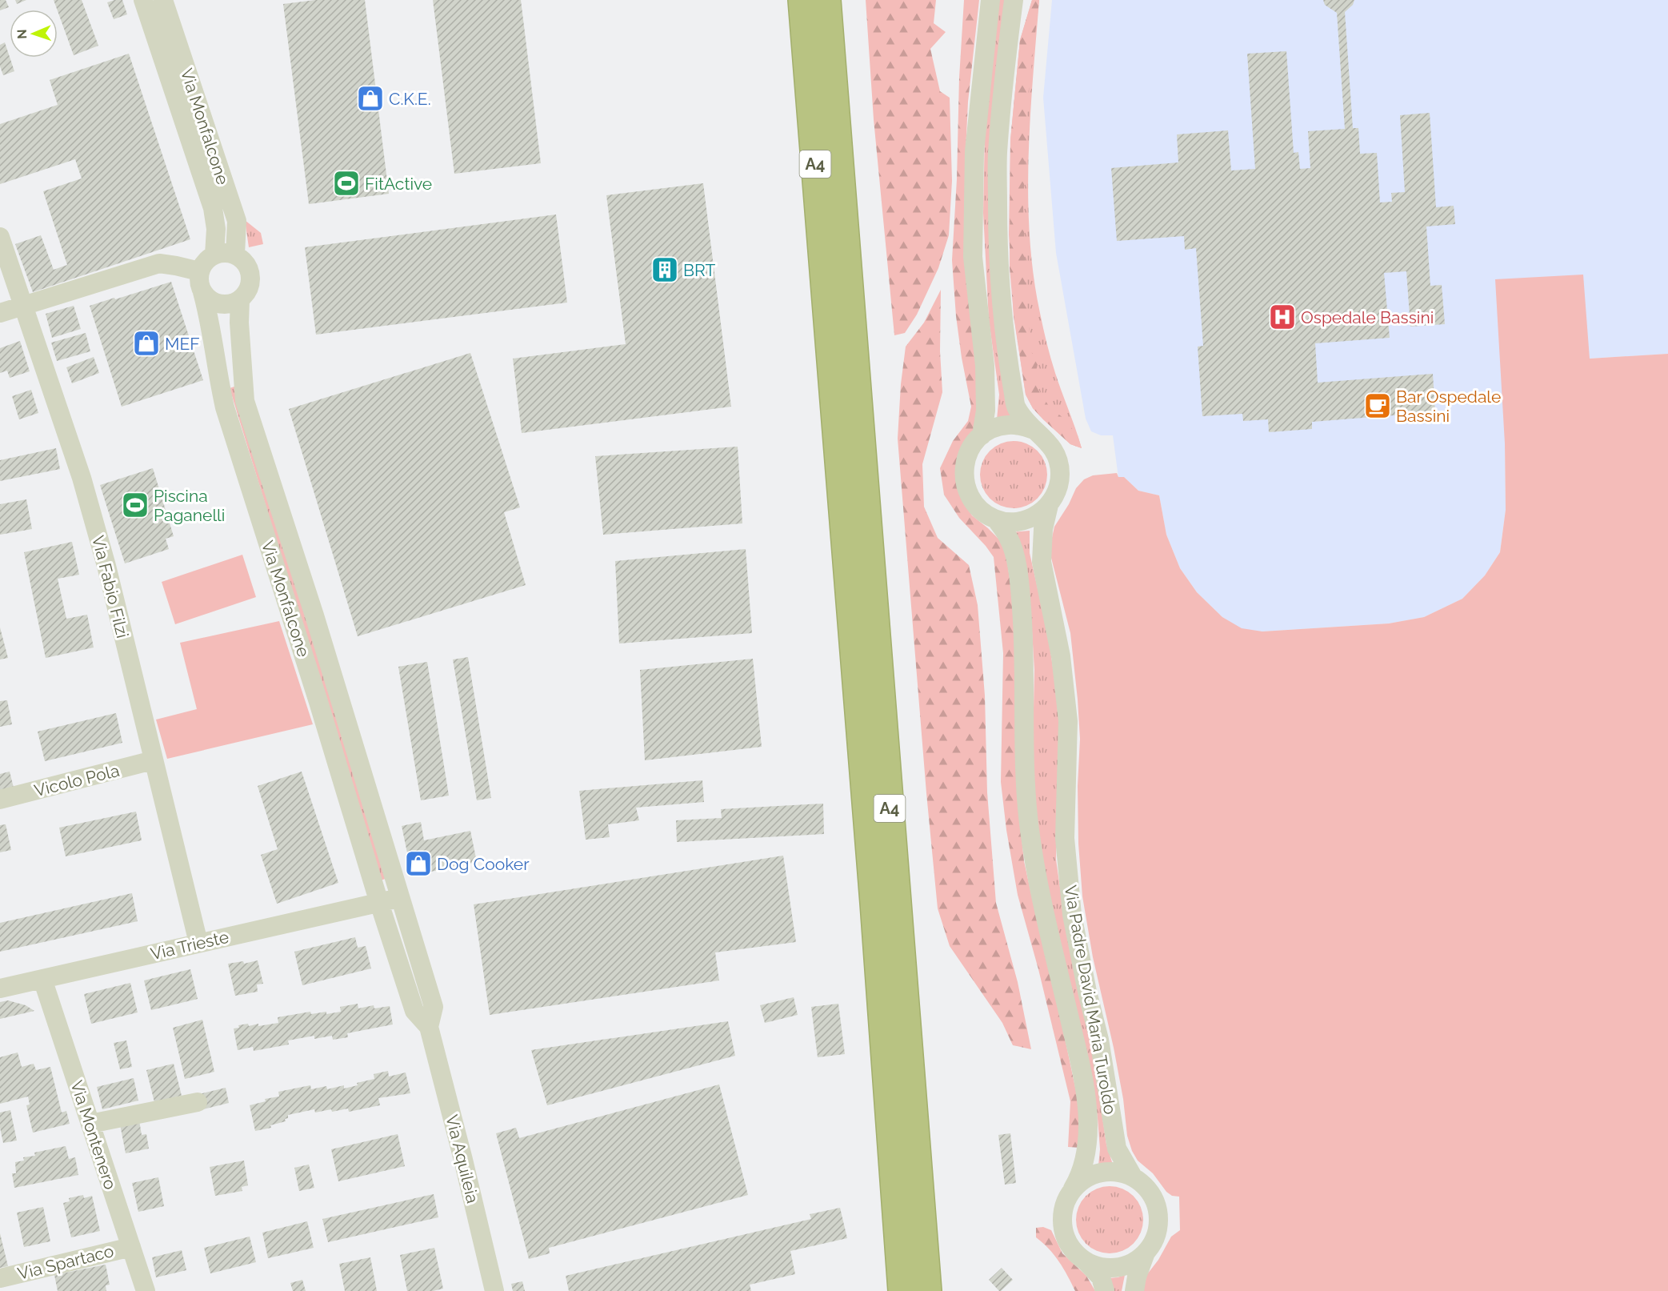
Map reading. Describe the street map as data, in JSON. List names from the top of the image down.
{
  "streets": {
    "highway": ["A4"],
    "street": [
      "Via Monfalcone",
      "Via Fabio Filzi",
      "Vicolo Pola",
      "Via Trieste",
      "Via Padre David Maria Turoldo",
      "Via Montenero",
      "Via Aquileia",
      "Via Spartaco"
    ]
  },
  "crossings": [
    ["Via Monfalcone", "Via Trieste"],
    ["Via Monfalcone", "Via Aquileia"],
    ["Via Fabio Filzi", "Vicolo Pola"],
    ["Via Fabio Filzi", "Via Trieste"],
    ["Via Trieste", "Via Montenero"],
    ["Via Trieste", "Via Aquileia"],
    ["Via Montenero", "Via Spartaco"]
  ],
  "places": {
    "shop": ["C.K.E.", "MEF", "Dog Cooker"],
    "sports": ["FitActive", "Piscina Paganelli"],
    "building": ["BRT"],
    "hospital": ["Ospedale Bassini"],
    "cafe": ["Bar Ospedale Bassini"]
  },
  "north": "left"
}
